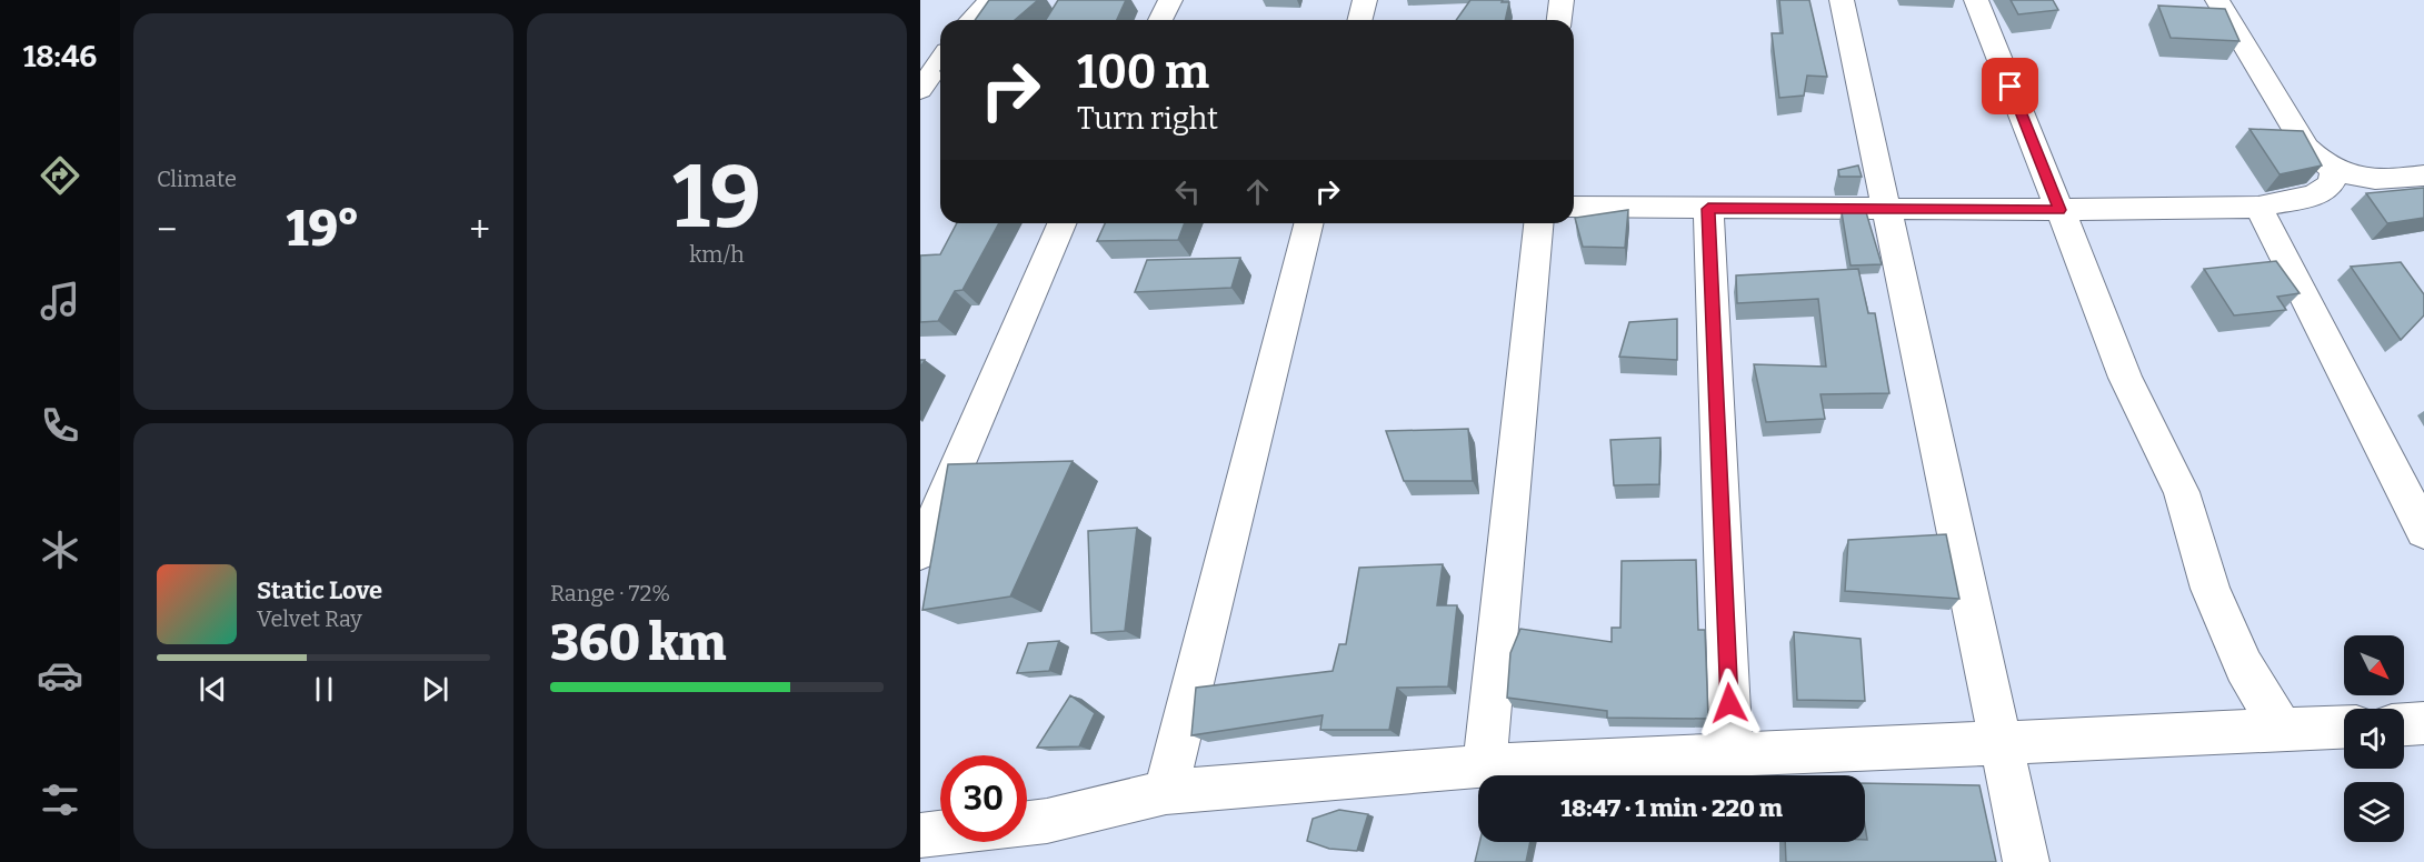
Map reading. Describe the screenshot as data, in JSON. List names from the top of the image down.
{
  "north": "bottom right",
  "page": {
    "tabs": "18:46",
    "tile": [
      "Climate",
      ["19", "km/h"],
      ["Range · 72%", "360 km"]
    ],
    "turn": ["100 m", "Turn right"],
    "heat": ["−", "19°", "+"],
    "song": ["Static Love", "Velvet Ray"],
    "limit": "30",
    "trip": "18:47 · 1 min · 220 m"
  }
}
